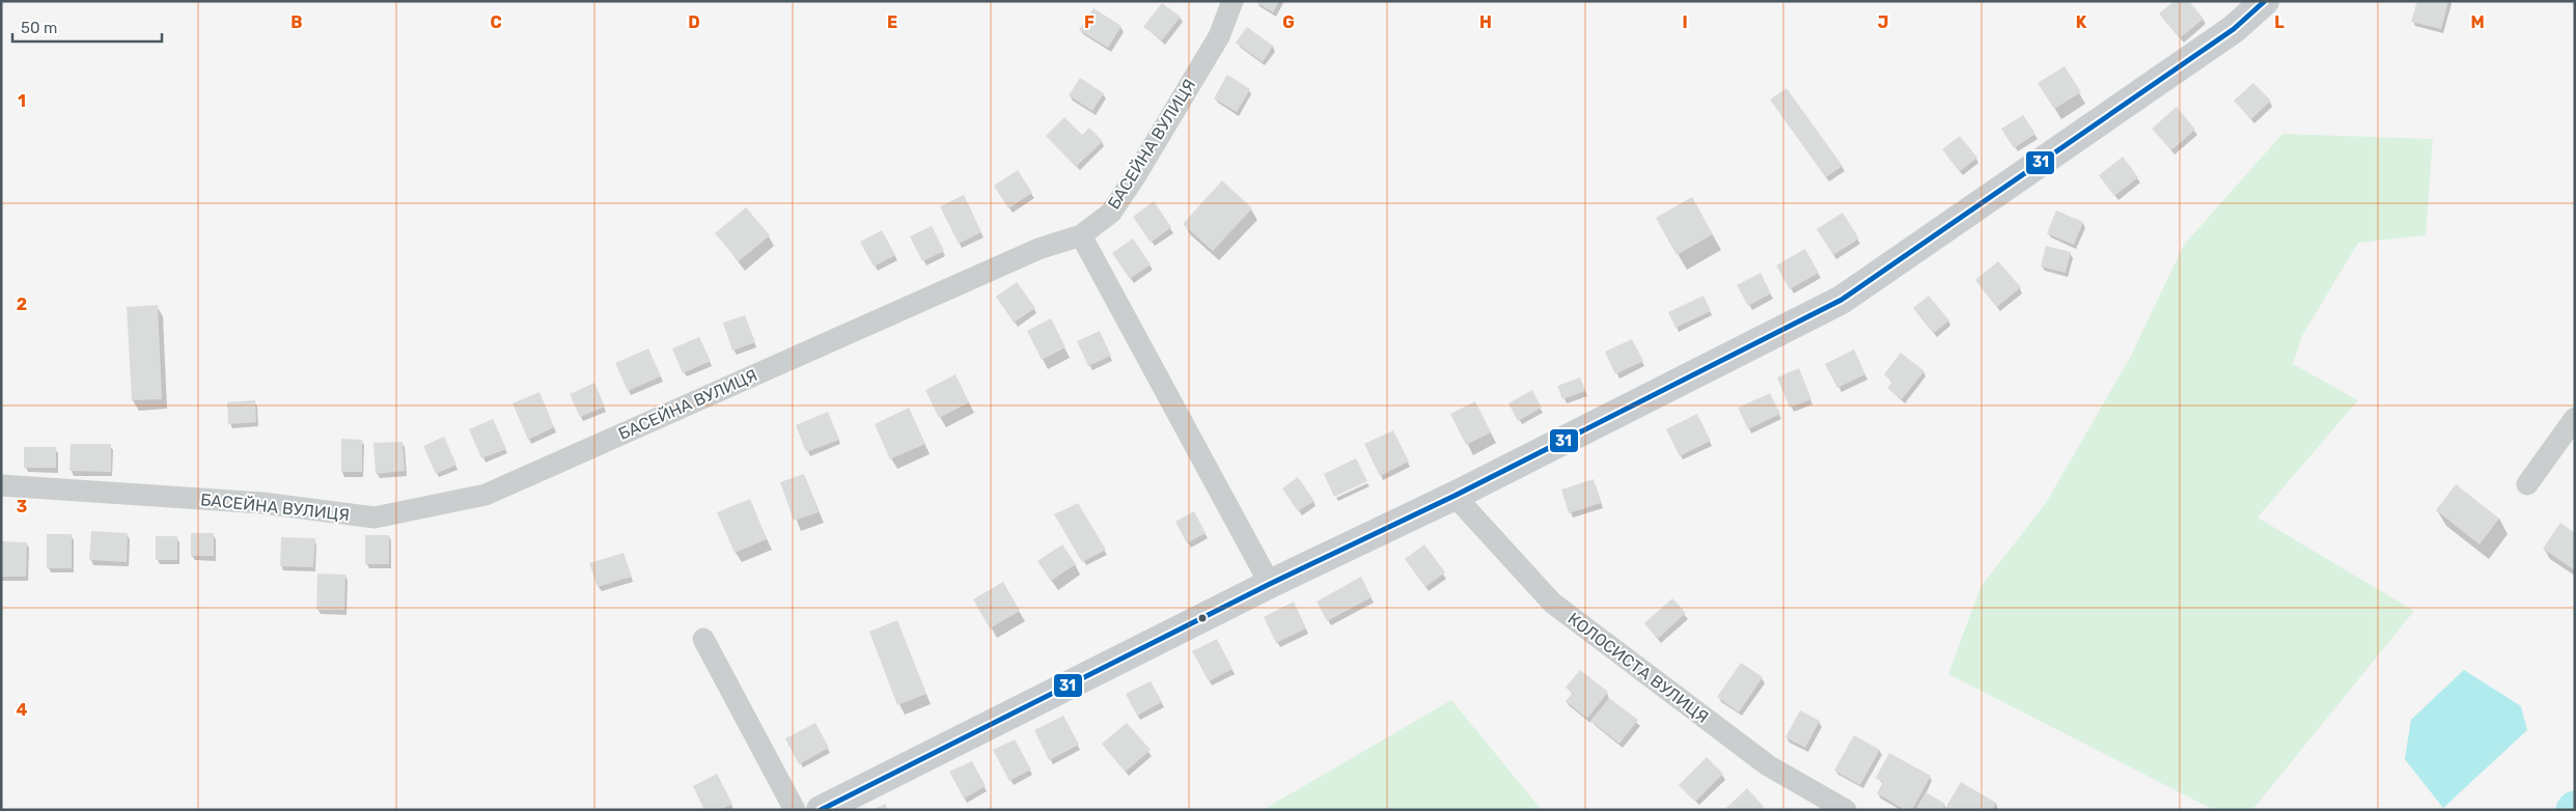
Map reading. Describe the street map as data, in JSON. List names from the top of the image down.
{
  "streets": {
    "street": ["БАСЕЙНА ВУЛИЦЯ", "КОЛОСИСТА ВУЛИЦЯ"]
  },
  "lines": ["transit line 31"],
  "scale_bar": "50 m",
  "grid": {
    "columns": [
      "B",
      "C",
      "D",
      "E",
      "F",
      "G",
      "H",
      "I",
      "J",
      "K",
      "L",
      "M"
    ],
    "rows": [
      "1",
      "2",
      "3",
      "4"
    ]
  }
}
